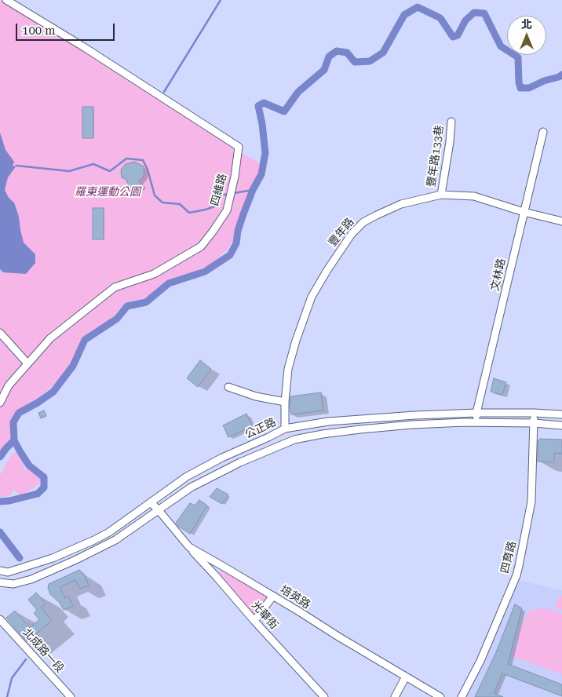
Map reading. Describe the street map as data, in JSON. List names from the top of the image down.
{
  "streets": {
    "street": [
      "豐年路133巷",
      "四維路",
      "豐年路",
      "文林路",
      "公正路",
      "四育路",
      "培英路",
      "光華街",
      "北成路一段"
    ]
  },
  "crossings": [
    ["豐年路133巷", "豐年路"],
    ["豐年路", "文林路"],
    ["豐年路", "公正路"],
    ["文林路", "公正路"],
    ["公正路", "四育路"],
    ["公正路", "培英路"],
    ["培英路", "光華街"]
  ],
  "parks": ["羅東運動公園"],
  "scale_bar": "100 m",
  "north": "top"
}
